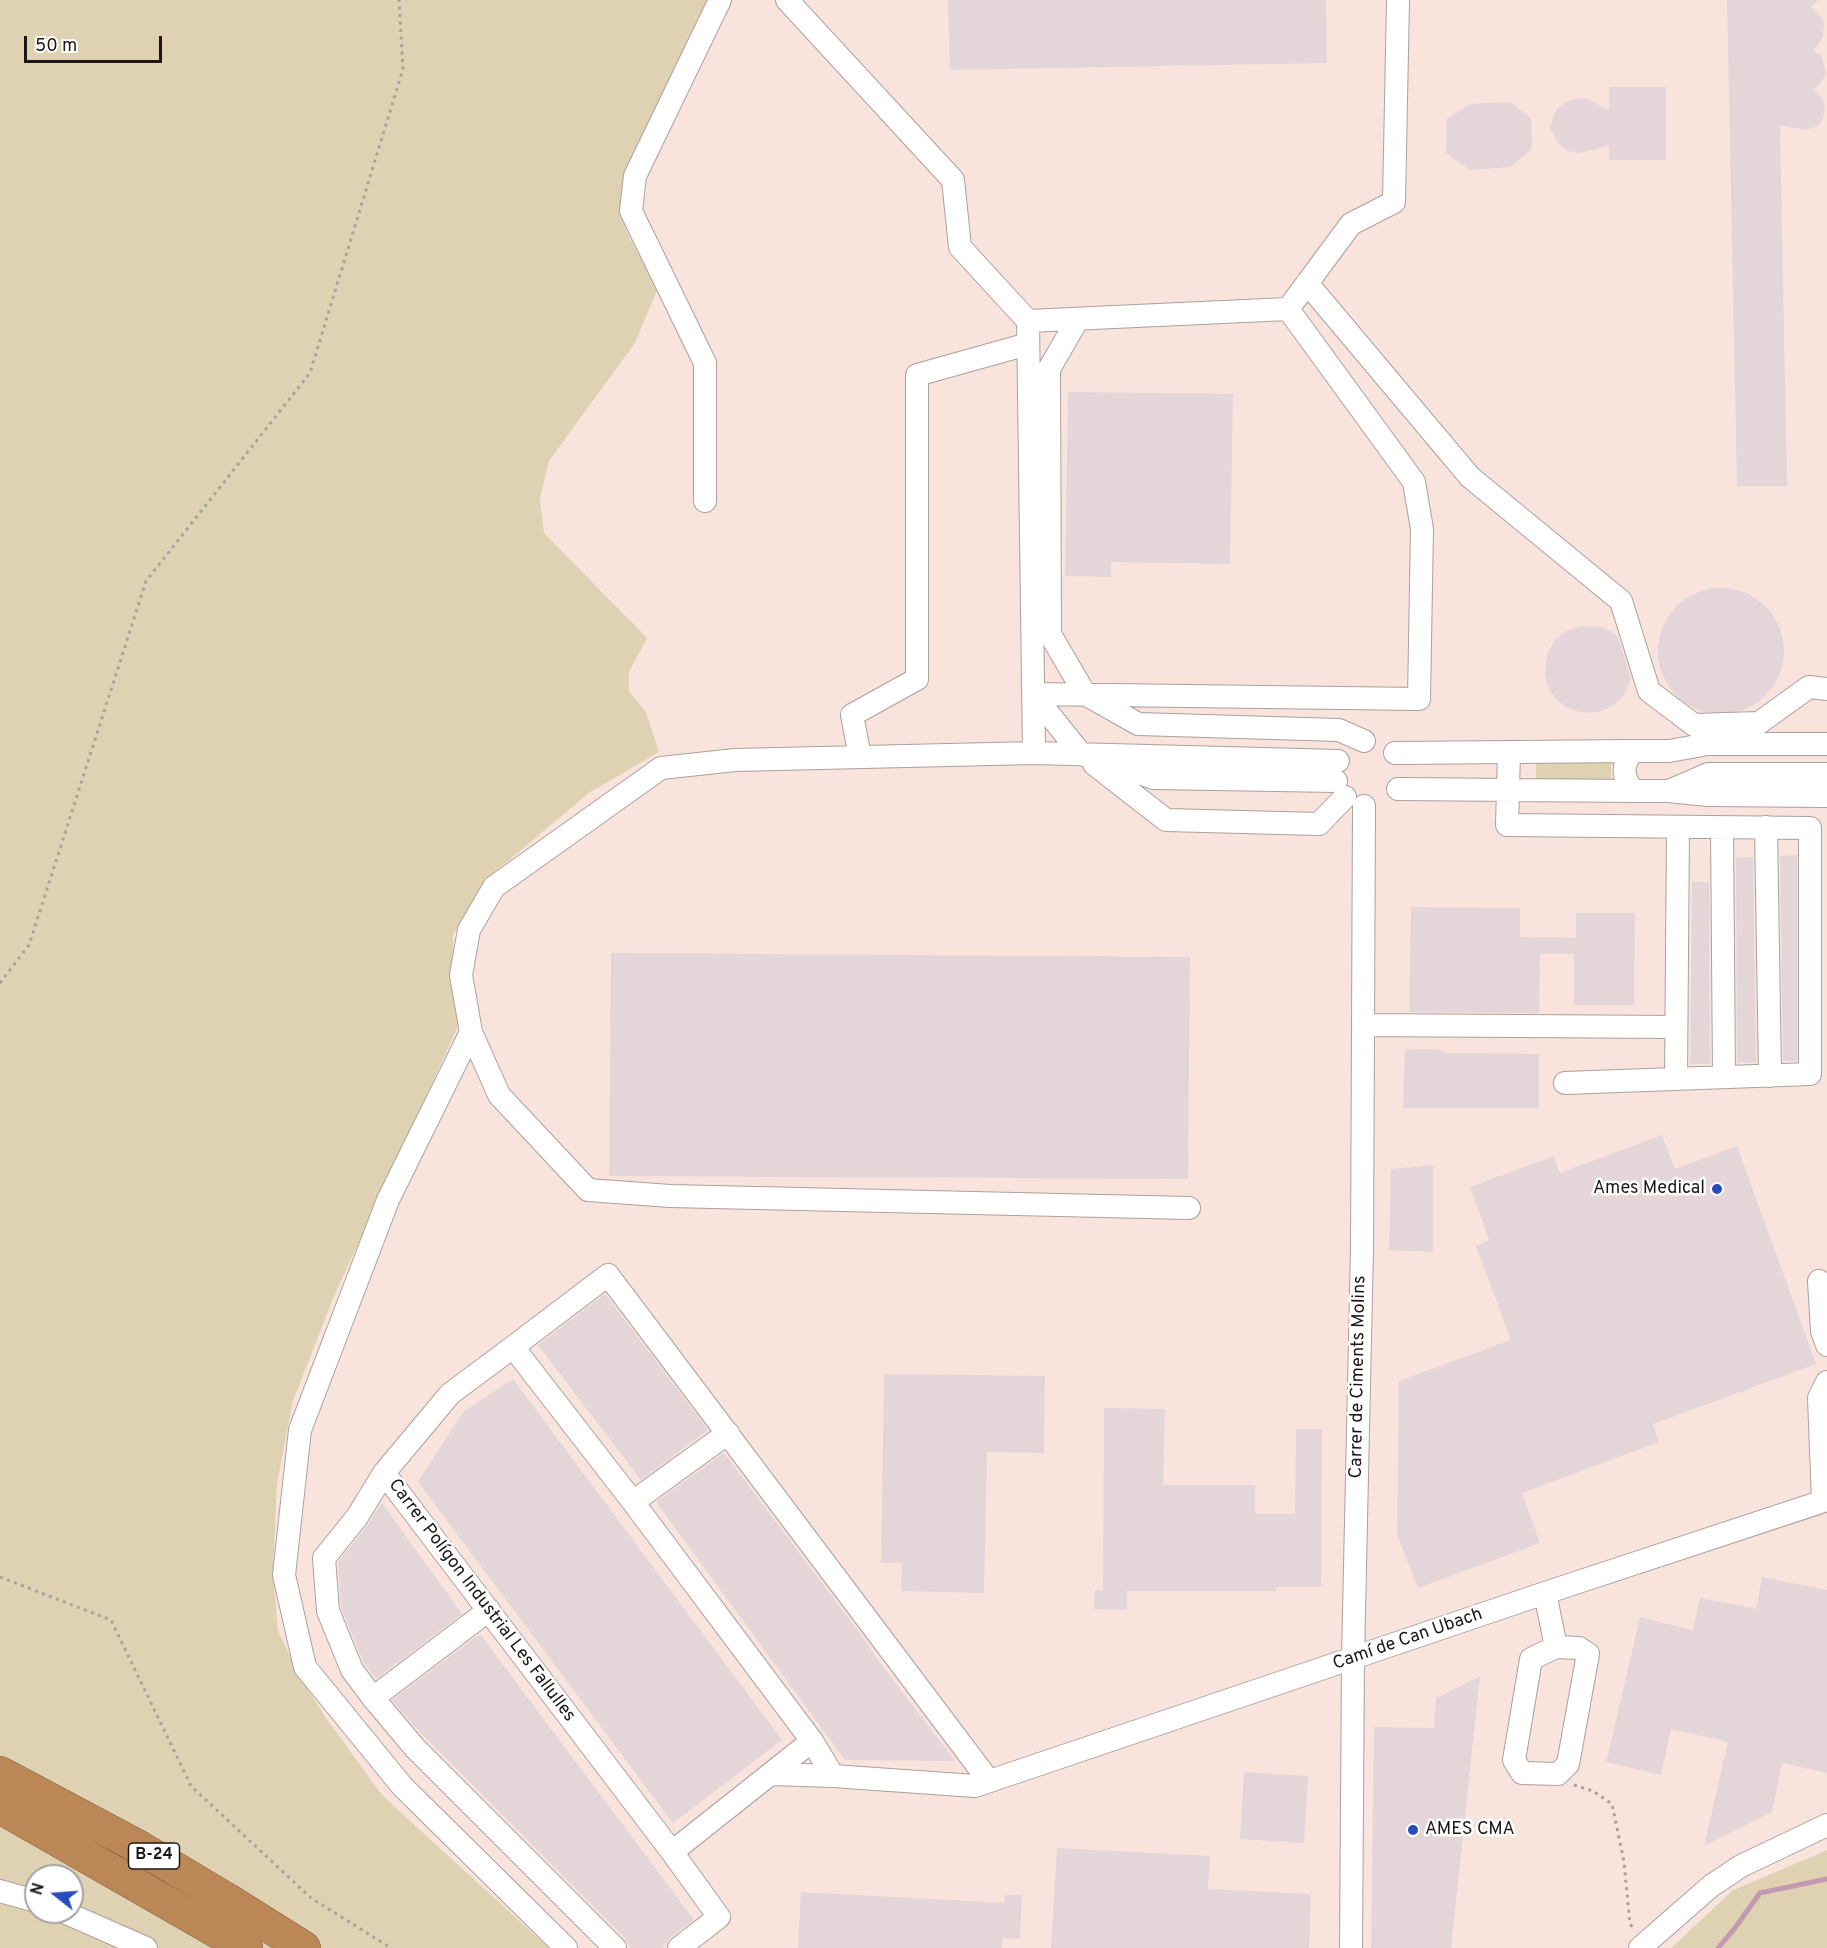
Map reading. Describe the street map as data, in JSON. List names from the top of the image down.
{
  "streets": {
    "highway": ["B-24"],
    "street": ["Carrer de Ciments Molins", "Carrer Polígon Industrial Les Fallulles", "Camí de Can Ubach"]
  },
  "crossings": [
    ["Carrer de Ciments Molins", "Camí de Can Ubach"]
  ],
  "places": ["Ames Medical", "AMES CMA"],
  "scale_bar": "50 m",
  "north": "left"
}
